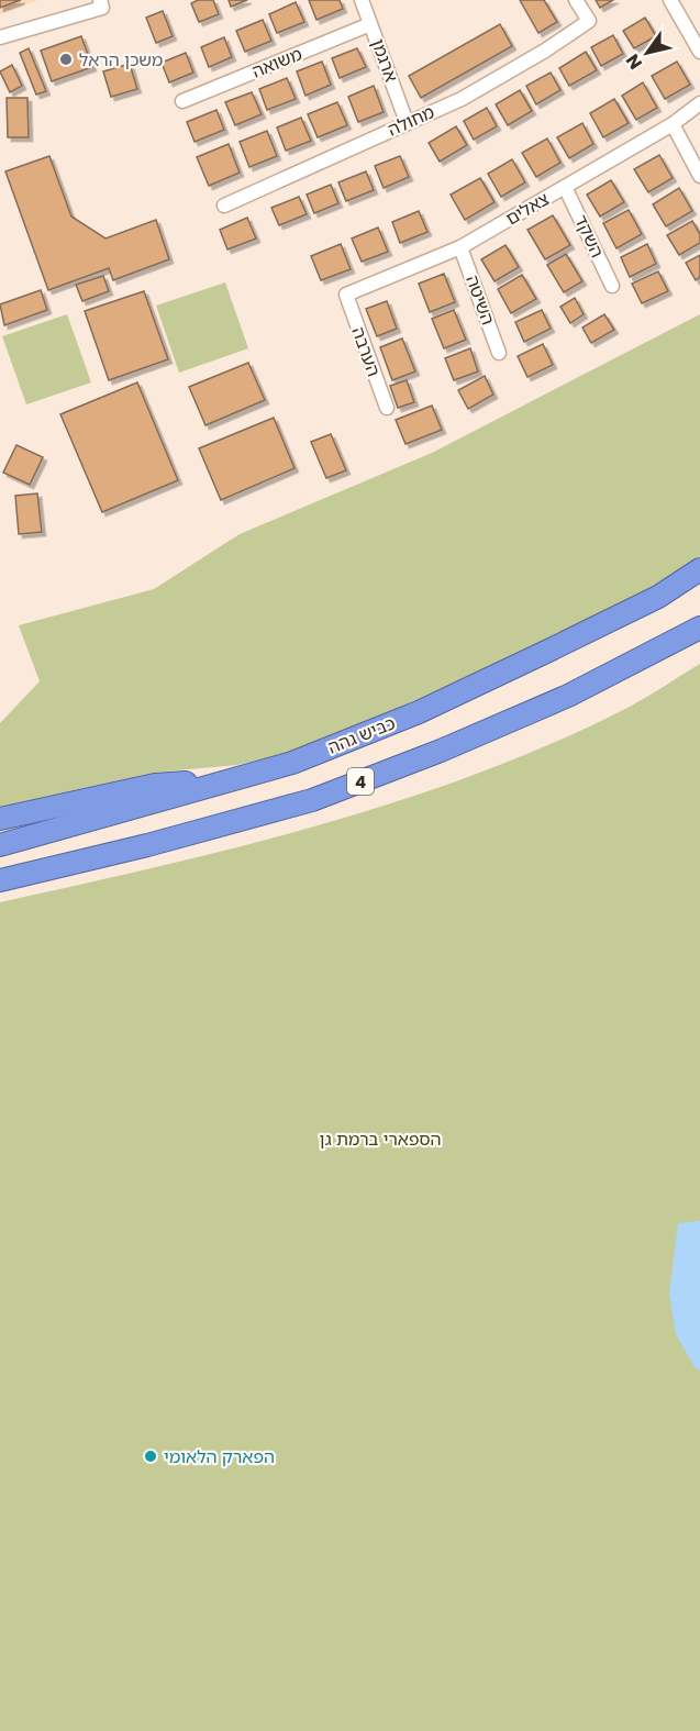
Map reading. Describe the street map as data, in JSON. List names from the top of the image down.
{
  "streets": {
    "highway": ["כביש גהה", "4"],
    "street": [
      "ארגמן",
      "משואה",
      "מחולה",
      "צאלים",
      "השקד",
      "השיטה",
      "הערבה"
    ]
  },
  "crossings": [
    ["ארגמן", "משואה"],
    ["ארגמן", "מחולה"],
    ["צאלים", "השקד"],
    ["צאלים", "השיטה"],
    ["צאלים", "הערבה"]
  ],
  "parks": ["הספארי ברמת גן"],
  "places": ["משכן הראל", "הפארק הלאומי"],
  "north": "bottom left"
}
